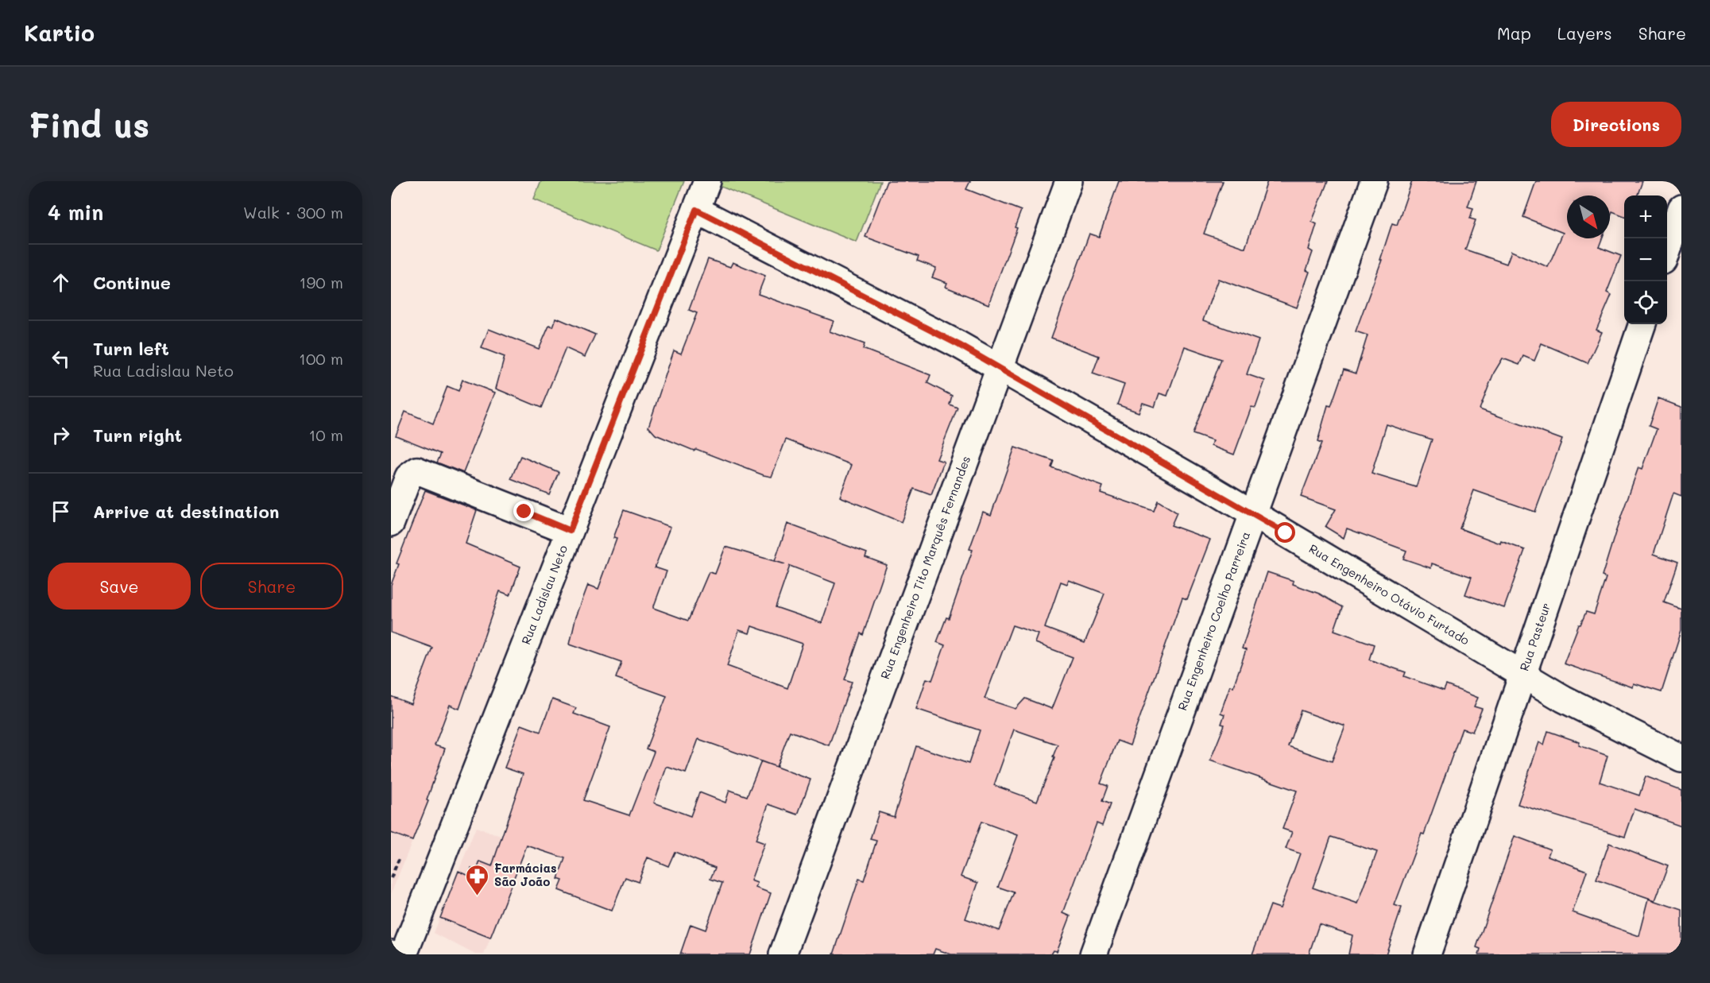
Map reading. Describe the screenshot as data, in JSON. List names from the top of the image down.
{
  "streets": {
    "street": [
      "Rua Engenheiro Tito Marquês Fernandes",
      "Rua Ladislau Neto",
      "Rua Engenheiro Otávio Furtado",
      "Rua Engenheiro Coelho Parreira",
      "Rua Pasteur"
    ]
  },
  "crossings": [
    ["Rua Engenheiro Tito Marquês Fernandes", "Rua Engenheiro Otávio Furtado"],
    ["Rua Ladislau Neto", "Rua Engenheiro Otávio Furtado"],
    ["Rua Engenheiro Otávio Furtado", "Rua Engenheiro Coelho Parreira"],
    ["Rua Engenheiro Otávio Furtado", "Rua Pasteur"]
  ],
  "places": {
    "pharmacy": ["Farmácias São João"]
  },
  "north": "bottom right",
  "page": {
    "header": "Kartio",
    "nav": ["Map", "Layers", "Share"],
    "buttons": [
      "Directions",
      ["Save", "Share"]
    ],
    "title": "Find us",
    "heading": ["4 min", "Walk · 300 m"],
    "map_buttons": ["+", "−"],
    "list": [
      ["Continue", "190 m"],
      ["Turn left", "Rua Ladislau Neto", "100 m"],
      ["Turn right", "10 m"],
      "Arrive at destination"
    ]
  }
}
